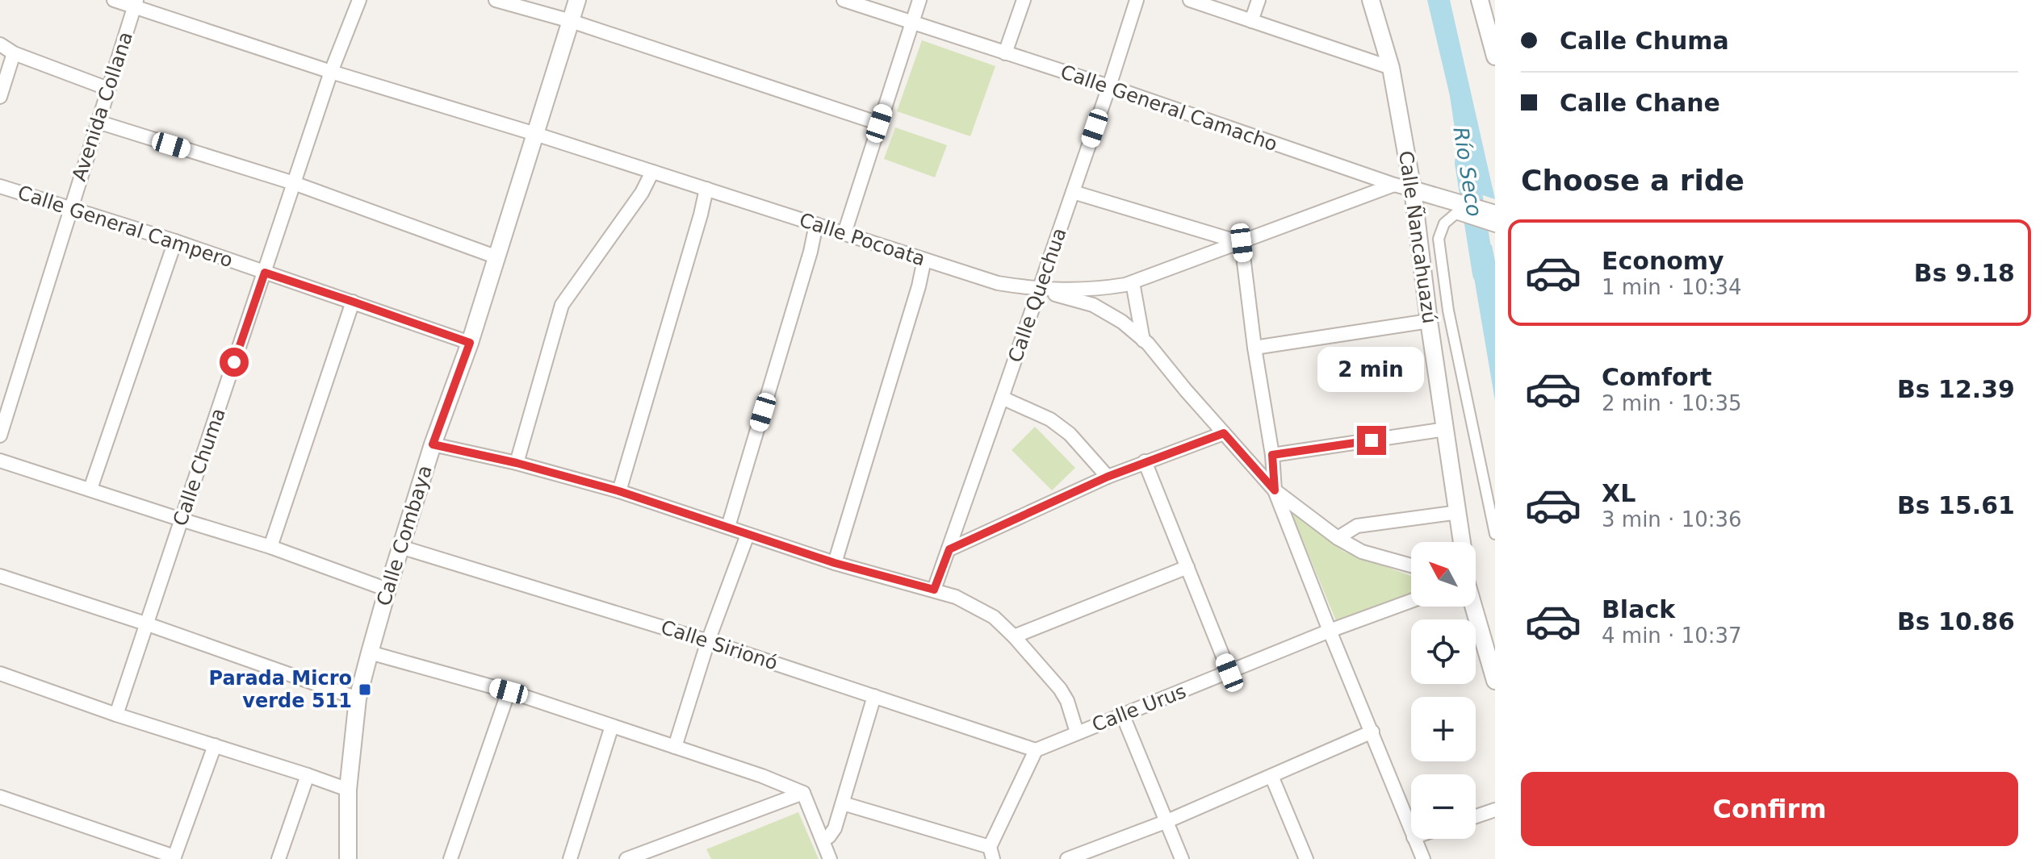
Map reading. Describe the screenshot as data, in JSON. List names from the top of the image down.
{
  "streets": {
    "street": [
      "Avenida Collana",
      "Calle General Camacho",
      "Calle General Campero",
      "Calle Ñancahuazú",
      "Calle Pocoata",
      "Calle Quechua",
      "Calle Chuma",
      "Calle Combaya",
      "Calle Sirionó",
      "Calle Urus"
    ]
  },
  "crossings": [
    ["Avenida Collana", "Calle General Campero"],
    ["Avenida Collana", "Calle Pocoata"],
    ["Calle General Camacho", "Calle Ñancahuazú"],
    ["Calle General Camacho", "Calle Pocoata"],
    ["Calle General Camacho", "Calle Quechua"],
    ["Calle General Campero", "Calle Chuma"],
    ["Calle General Campero", "Calle Combaya"],
    ["Calle Pocoata", "Calle Quechua"],
    ["Calle Pocoata", "Calle Chuma"],
    ["Calle Pocoata", "Calle Combaya"],
    ["Calle Combaya", "Calle Sirionó"],
    ["Calle Sirionó", "Calle Urus"]
  ],
  "water": ["Río Seco"],
  "places": {
    "transit": ["Parada Micro verde 511"]
  },
  "north": "top left",
  "page": {
    "banner": ["Calle Chuma", "Calle Chane"],
    "heading": "Choose a ride",
    "list": [
      {
        "name": "Economy",
        "note": "1 min · 10:34",
        "value": "Bs 9.18"
      },
      {
        "name": "Comfort",
        "note": "2 min · 10:35",
        "value": "Bs 12.39"
      },
      {
        "name": "XL",
        "note": "3 min · 10:36",
        "value": "Bs 15.61"
      },
      {
        "name": "Black",
        "note": "4 min · 10:37",
        "value": "Bs 10.86"
      }
    ],
    "bubble": "2 min",
    "map_buttons": ["+", "−"],
    "buttons": "Confirm"
  }
}
